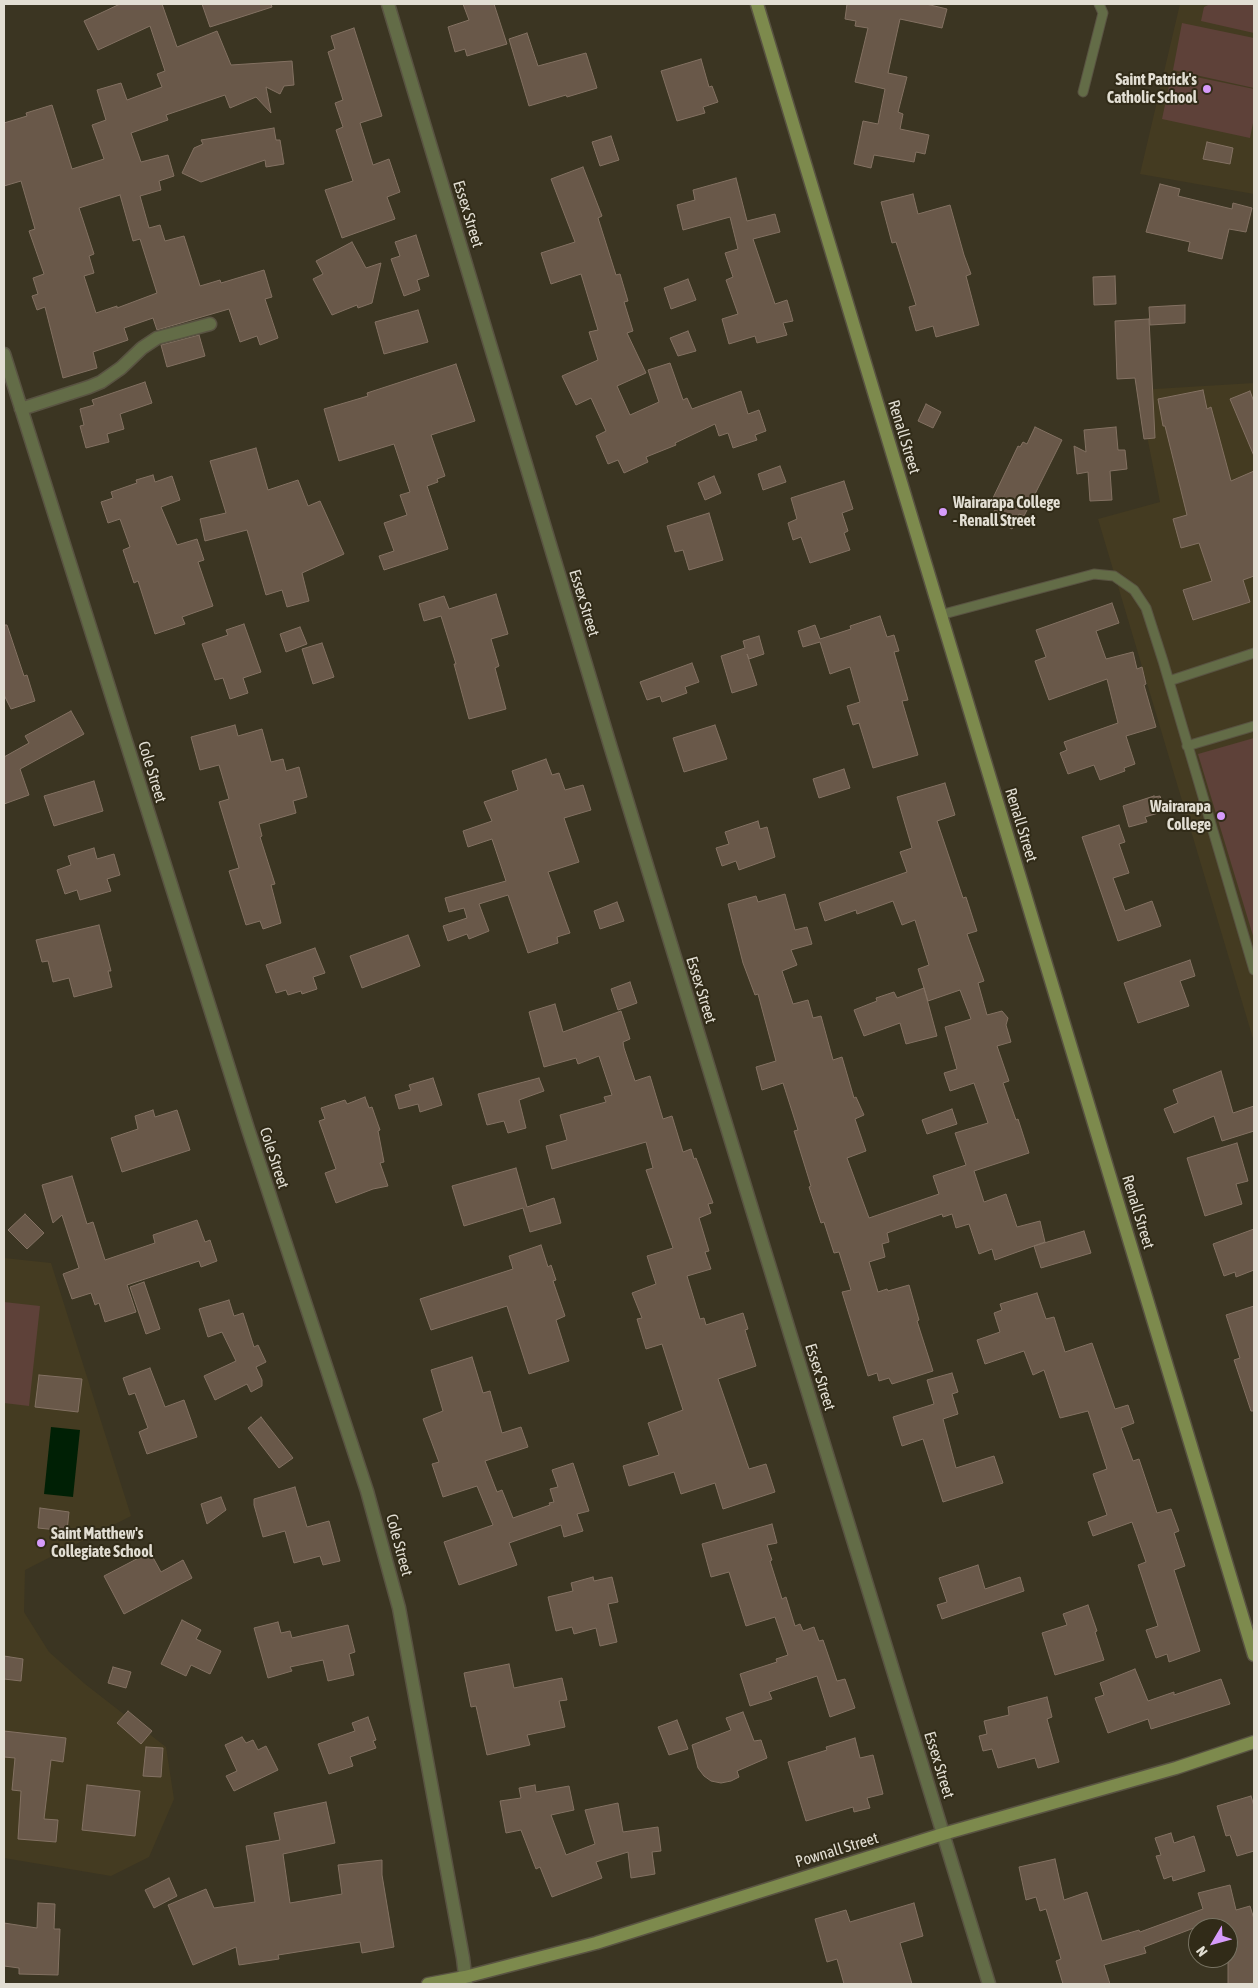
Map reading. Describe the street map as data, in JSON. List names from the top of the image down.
{
  "streets": {
    "street": [
      "Essex Street",
      "Renall Street",
      "Cole Street",
      "Pownall Street"
    ]
  },
  "crossings": [
    ["Essex Street", "Pownall Street"],
    ["Cole Street", "Pownall Street"]
  ],
  "places": [
    "Saint Patrick's Catholic School",
    "Wairarapa College - Renall Street",
    "Wairarapa College",
    "Saint Matthew's Collegiate School"
  ],
  "north": "bottom left"
}
